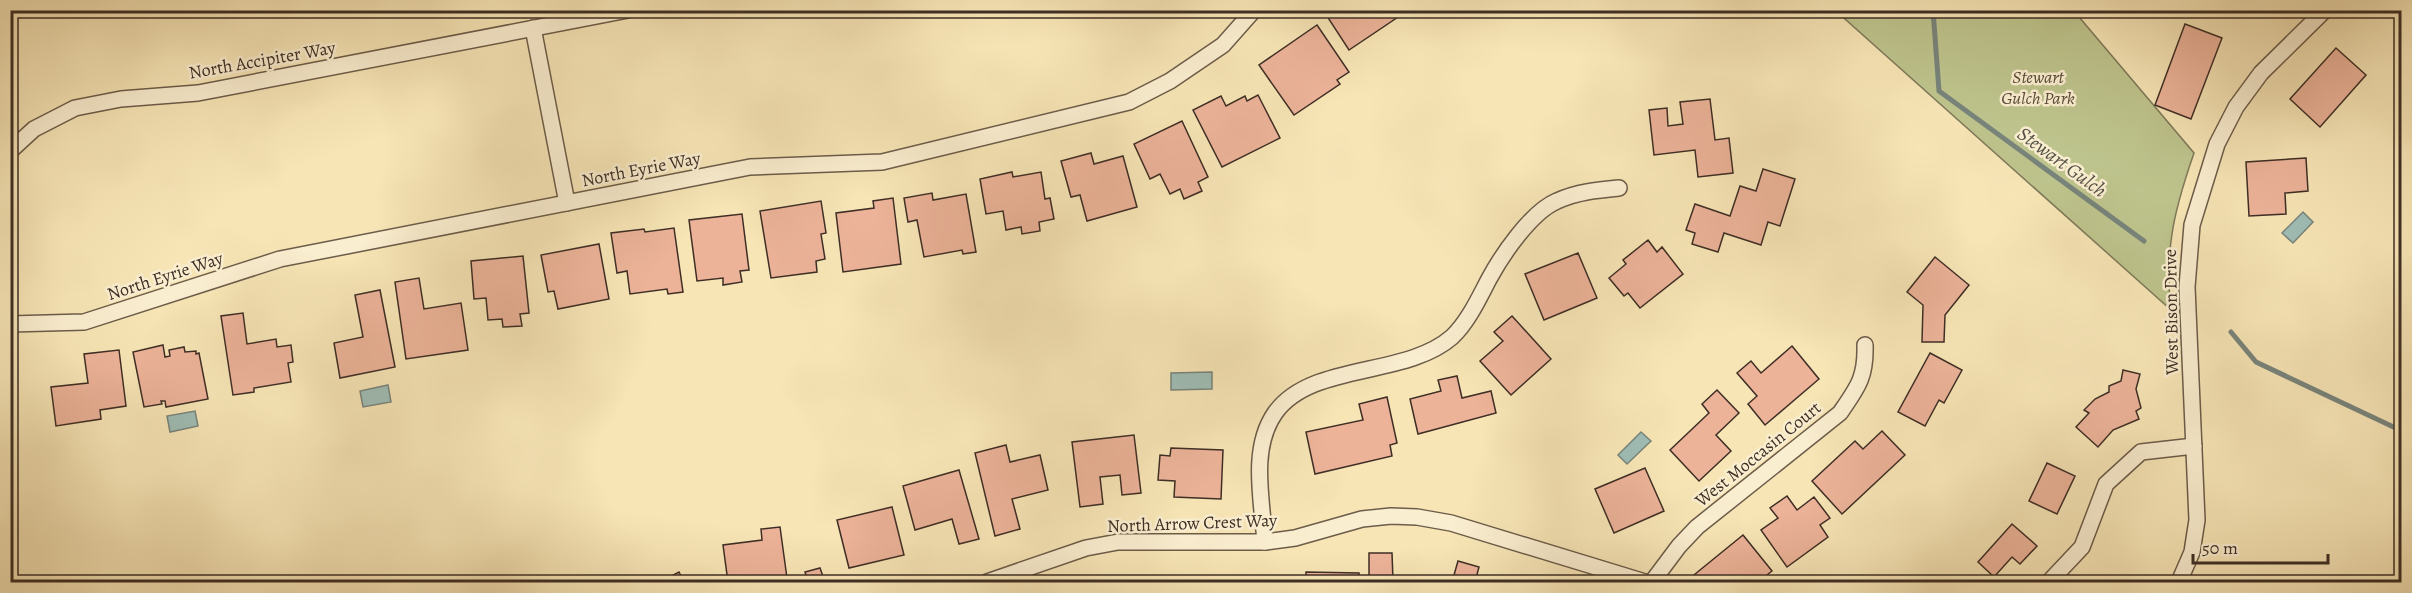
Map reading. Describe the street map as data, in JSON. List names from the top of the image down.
{
  "streets": {
    "street": [
      "North Accipiter Way",
      "North Eyrie Way",
      "West Bison Drive",
      "West Moccasin Court",
      "North Arrow Crest Way"
    ]
  },
  "water": ["Stewart Gulch"],
  "parks": ["Stewart Gulch Park"],
  "scale_bar": "50 m"
}
